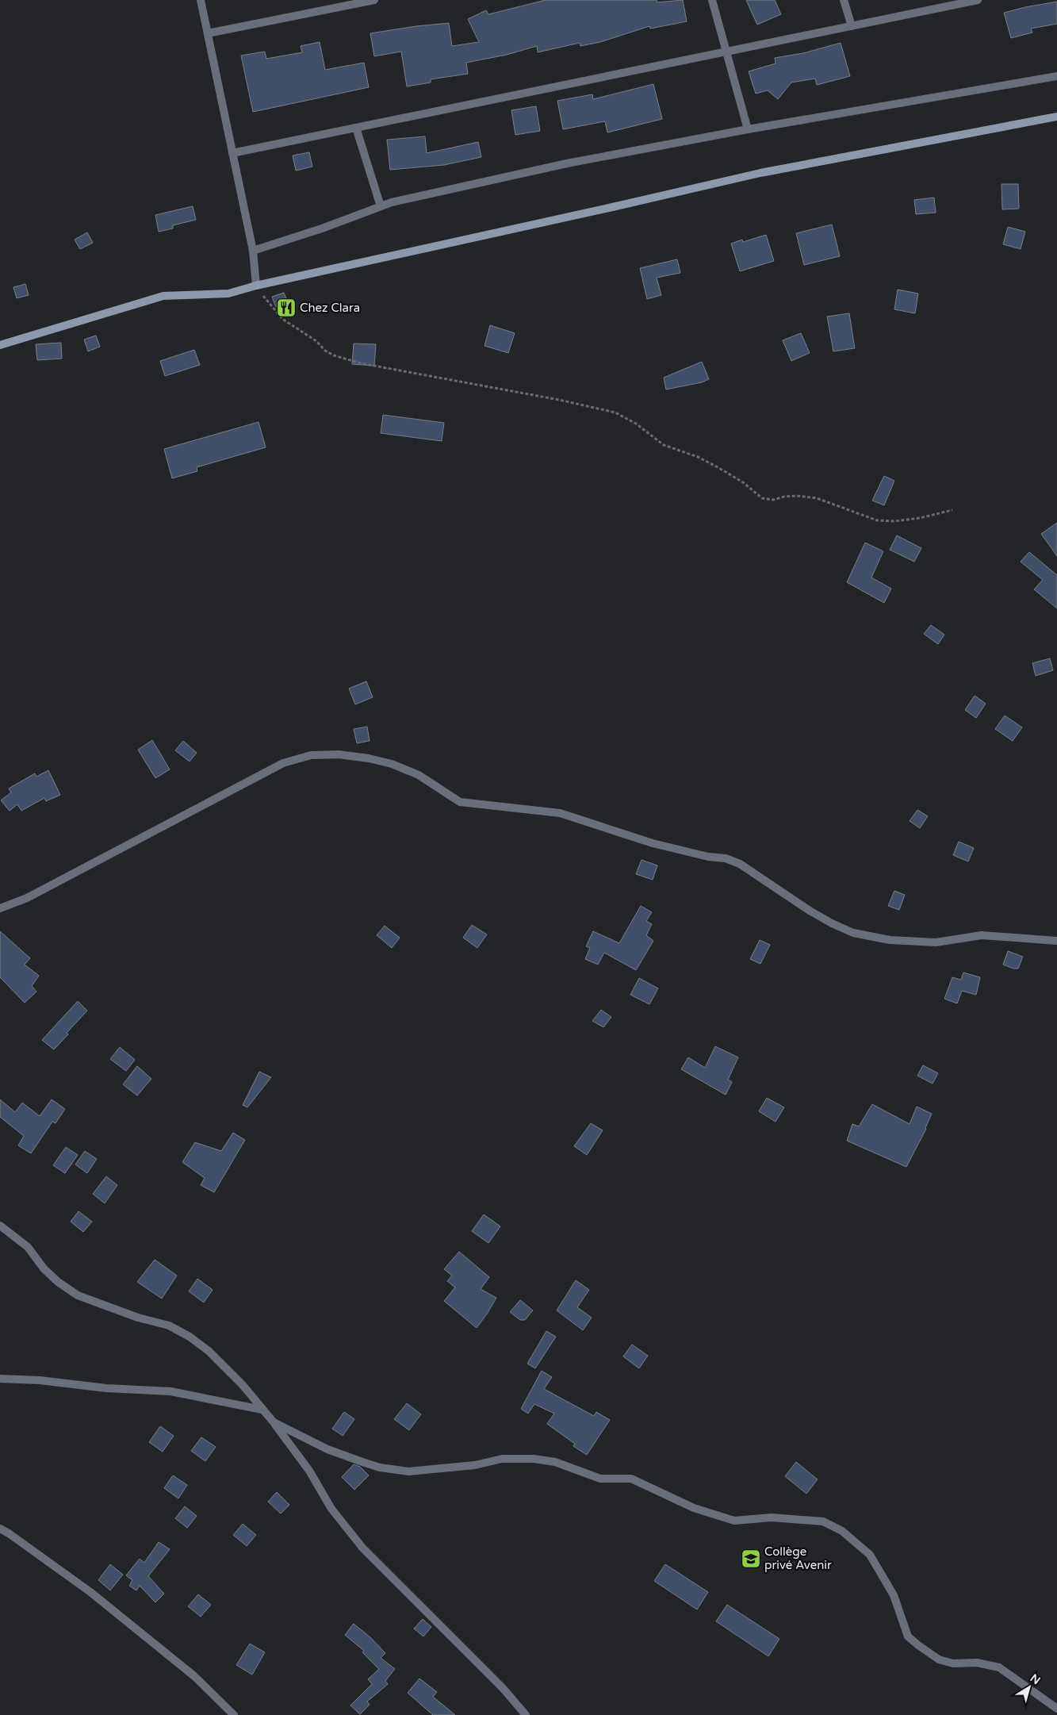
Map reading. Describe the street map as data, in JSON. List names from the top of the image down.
{
  "places": {
    "restaurant": ["Chez Clara"],
    "school or university": ["Collège privé Avenir"]
  },
  "north": "top right"
}
